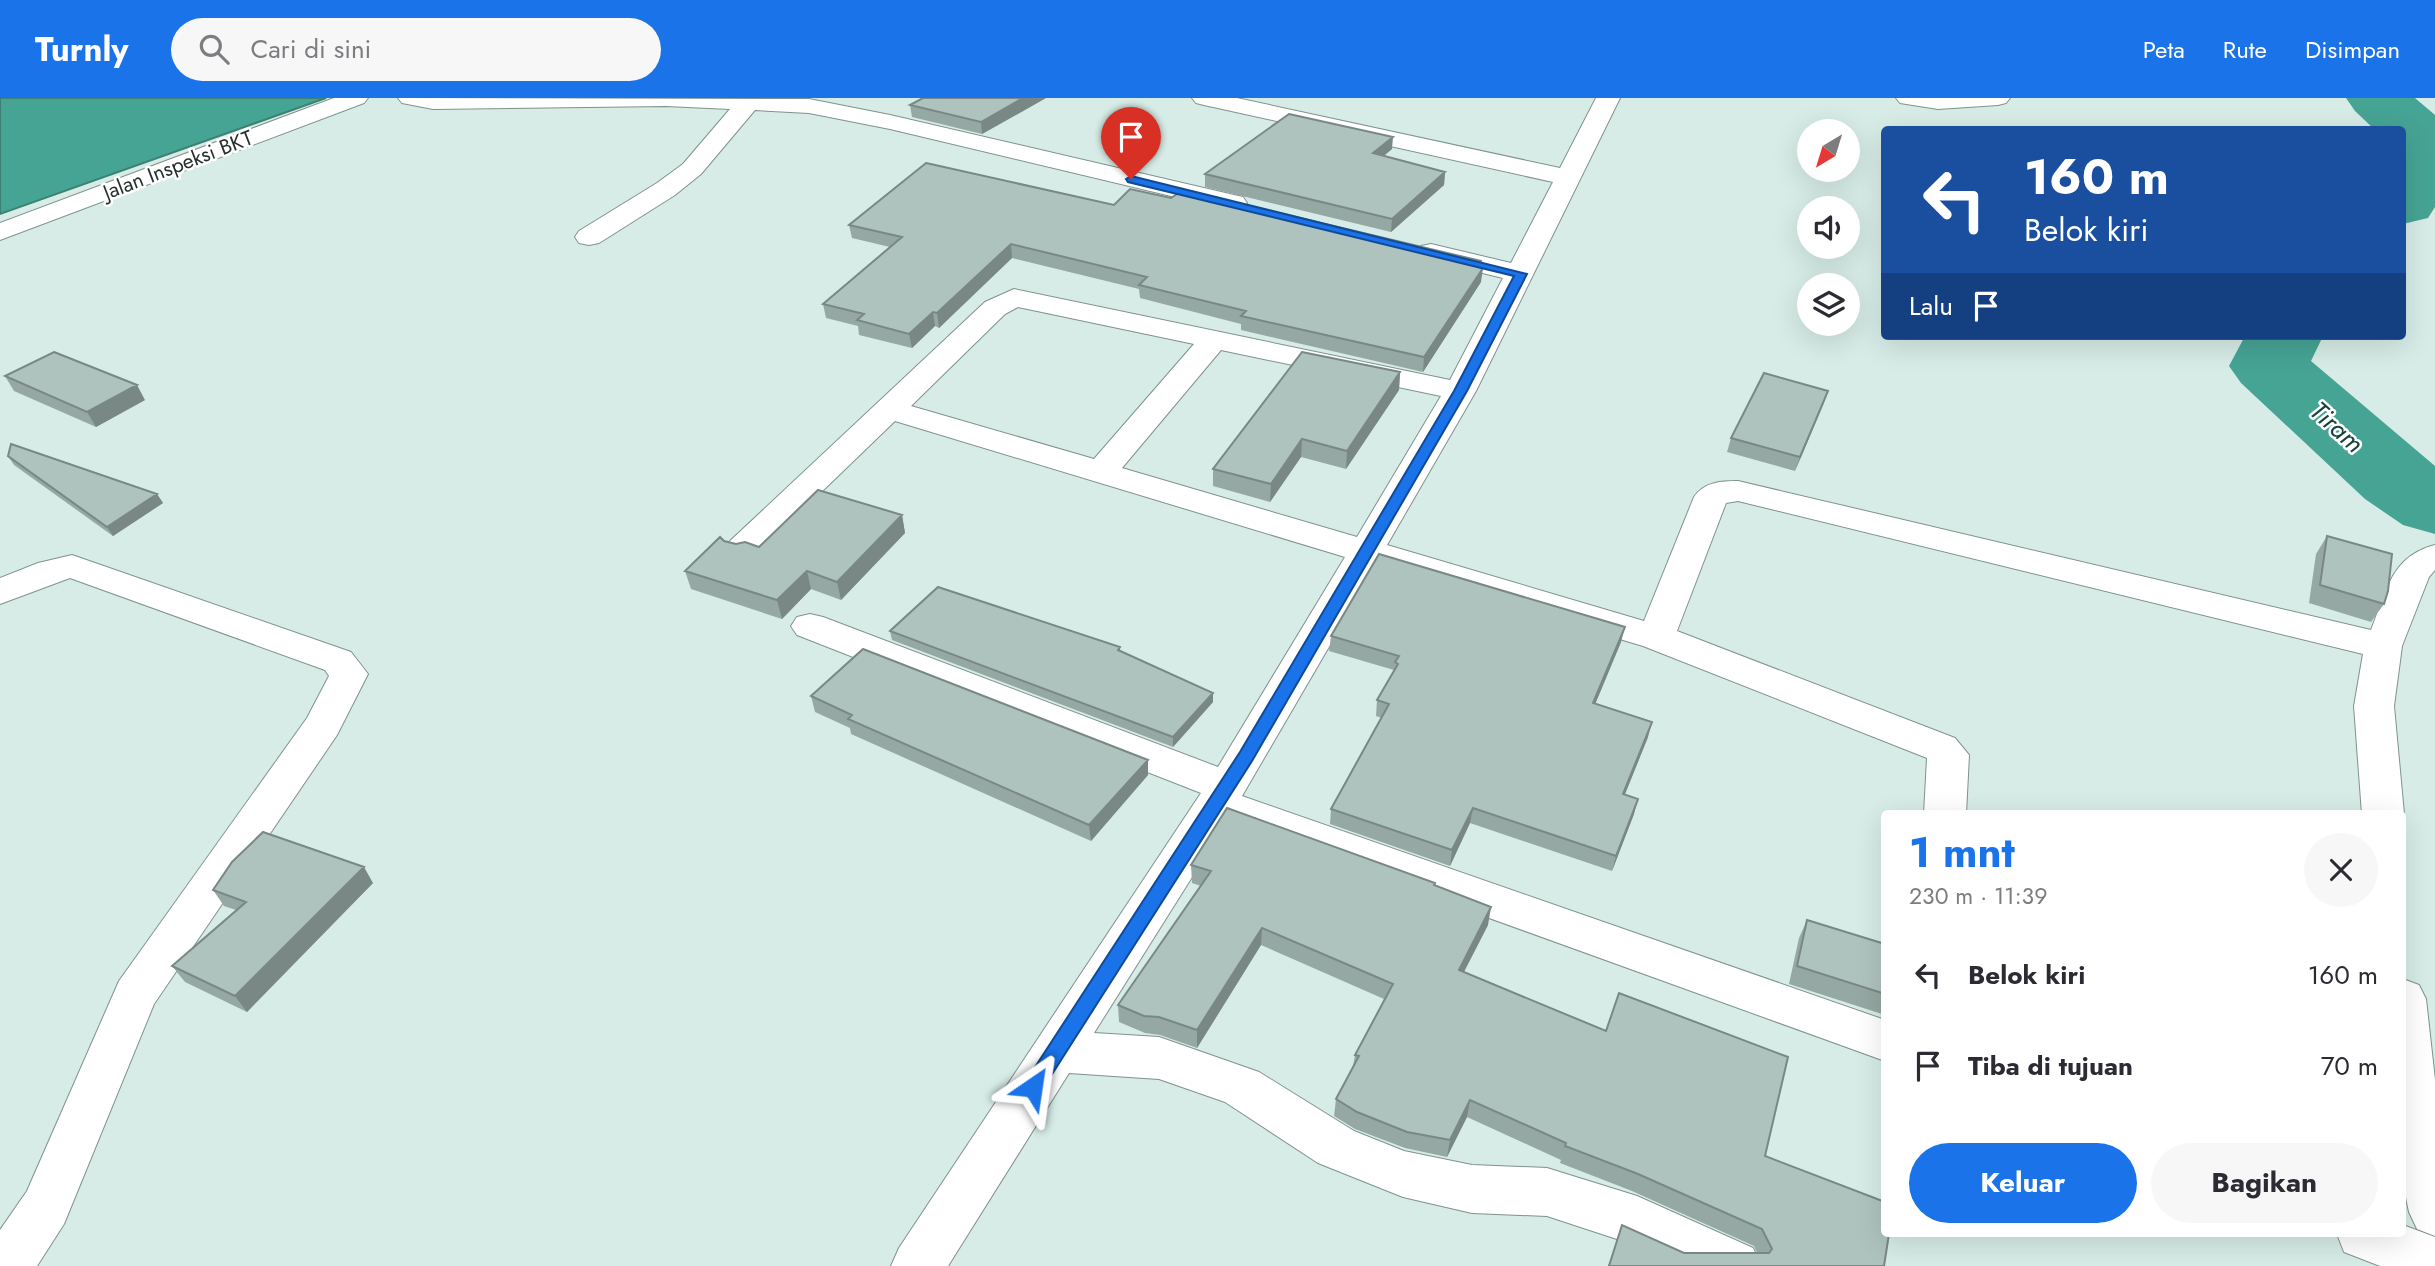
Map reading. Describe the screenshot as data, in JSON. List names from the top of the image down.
{
  "streets": {
    "street": ["Jalan Inspeksi BKT"]
  },
  "water": ["Tiram"],
  "north": "bottom left",
  "page": {
    "header": "Turnly",
    "search": "Cari di sini",
    "nav": ["Peta", "Rute", "Disimpan"],
    "turn": ["160 m", "Belok kiri"],
    "then": "Lalu",
    "heading": ["1 mnt", "230 m · 11:39"],
    "list": [
      {
        "name": "Belok kiri",
        "value": "160 m"
      },
      {
        "name": "Tiba di tujuan",
        "value": "70 m"
      }
    ],
    "buttons": ["Keluar", "Bagikan"]
  }
}
